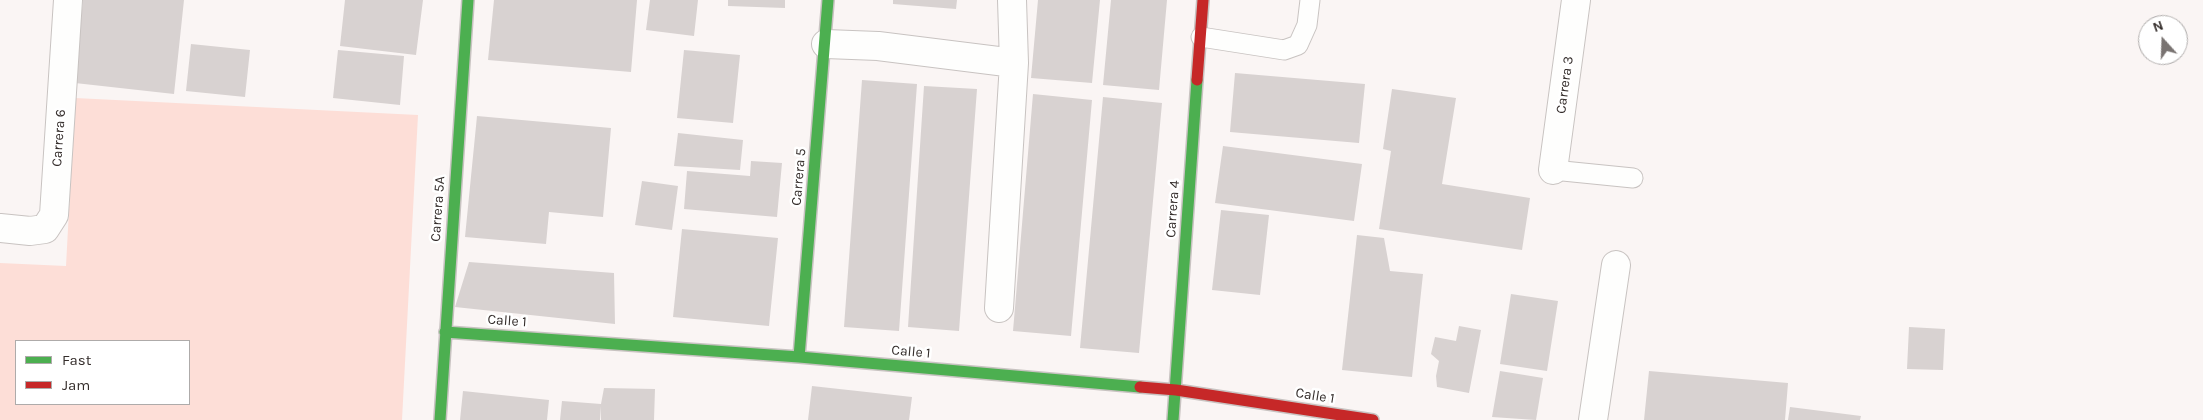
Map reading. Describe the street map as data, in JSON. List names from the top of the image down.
{
  "streets": {
    "street": [
      "Carrera 3",
      "Carrera 6",
      "Carrera 5",
      "Carrera 5A",
      "Carrera 4",
      "Calle 1"
    ]
  },
  "crossings": [
    ["Carrera 5", "Calle 1"],
    ["Carrera 5A", "Calle 1"],
    ["Carrera 4", "Calle 1"]
  ],
  "legend": ["Fast", "Jam"],
  "north": "top"
}
